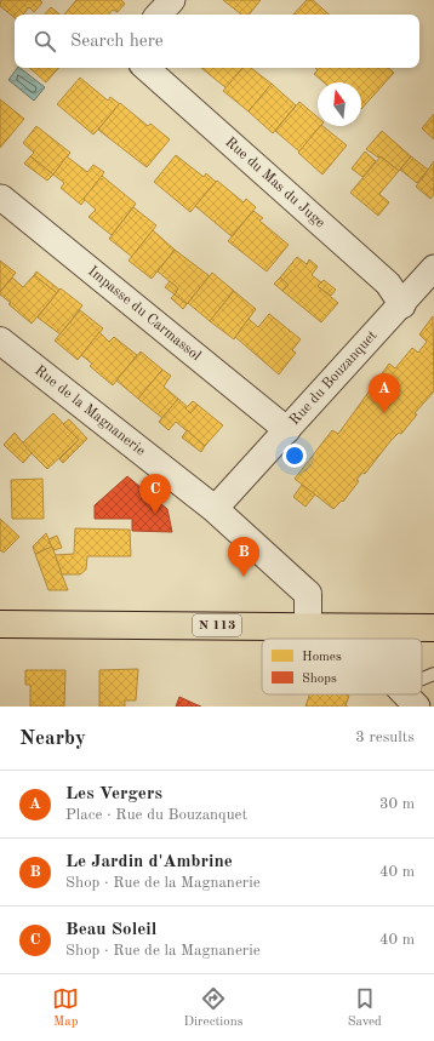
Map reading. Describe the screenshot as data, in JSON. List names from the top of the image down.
{
  "streets": {
    "main road": ["N 113"],
    "street": [
      "Rue du Mas du Juge",
      "Impasse du Carmassol",
      "Rue du Bouzanquet",
      "Rue de la Magnanerie"
    ]
  },
  "crossings": [
    ["Rue du Mas du Juge", "Rue du Bouzanquet"],
    ["Impasse du Carmassol", "Rue du Bouzanquet"],
    ["Rue du Bouzanquet", "Rue de la Magnanerie"],
    ["Rue de la Magnanerie", "N 113"]
  ],
  "legend": ["Homes", "Shops"],
  "north": "top",
  "page": {
    "search": "Search here",
    "pins": ["A", "C", "B"],
    "heading": ["Nearby", "3 results"],
    "list": [
      {
        "mark": "A",
        "name": "Les Vergers",
        "note": "Place · Rue du Bouzanquet",
        "value": "30 m"
      },
      {
        "mark": "B",
        "name": "Le Jardin d'Ambrine",
        "note": "Shop · Rue de la Magnanerie",
        "value": "40 m"
      },
      {
        "mark": "C",
        "name": "Beau Soleil",
        "note": "Shop · Rue de la Magnanerie",
        "value": "40 m"
      }
    ],
    "nav": ["Map", "Directions", "Saved"]
  }
}
